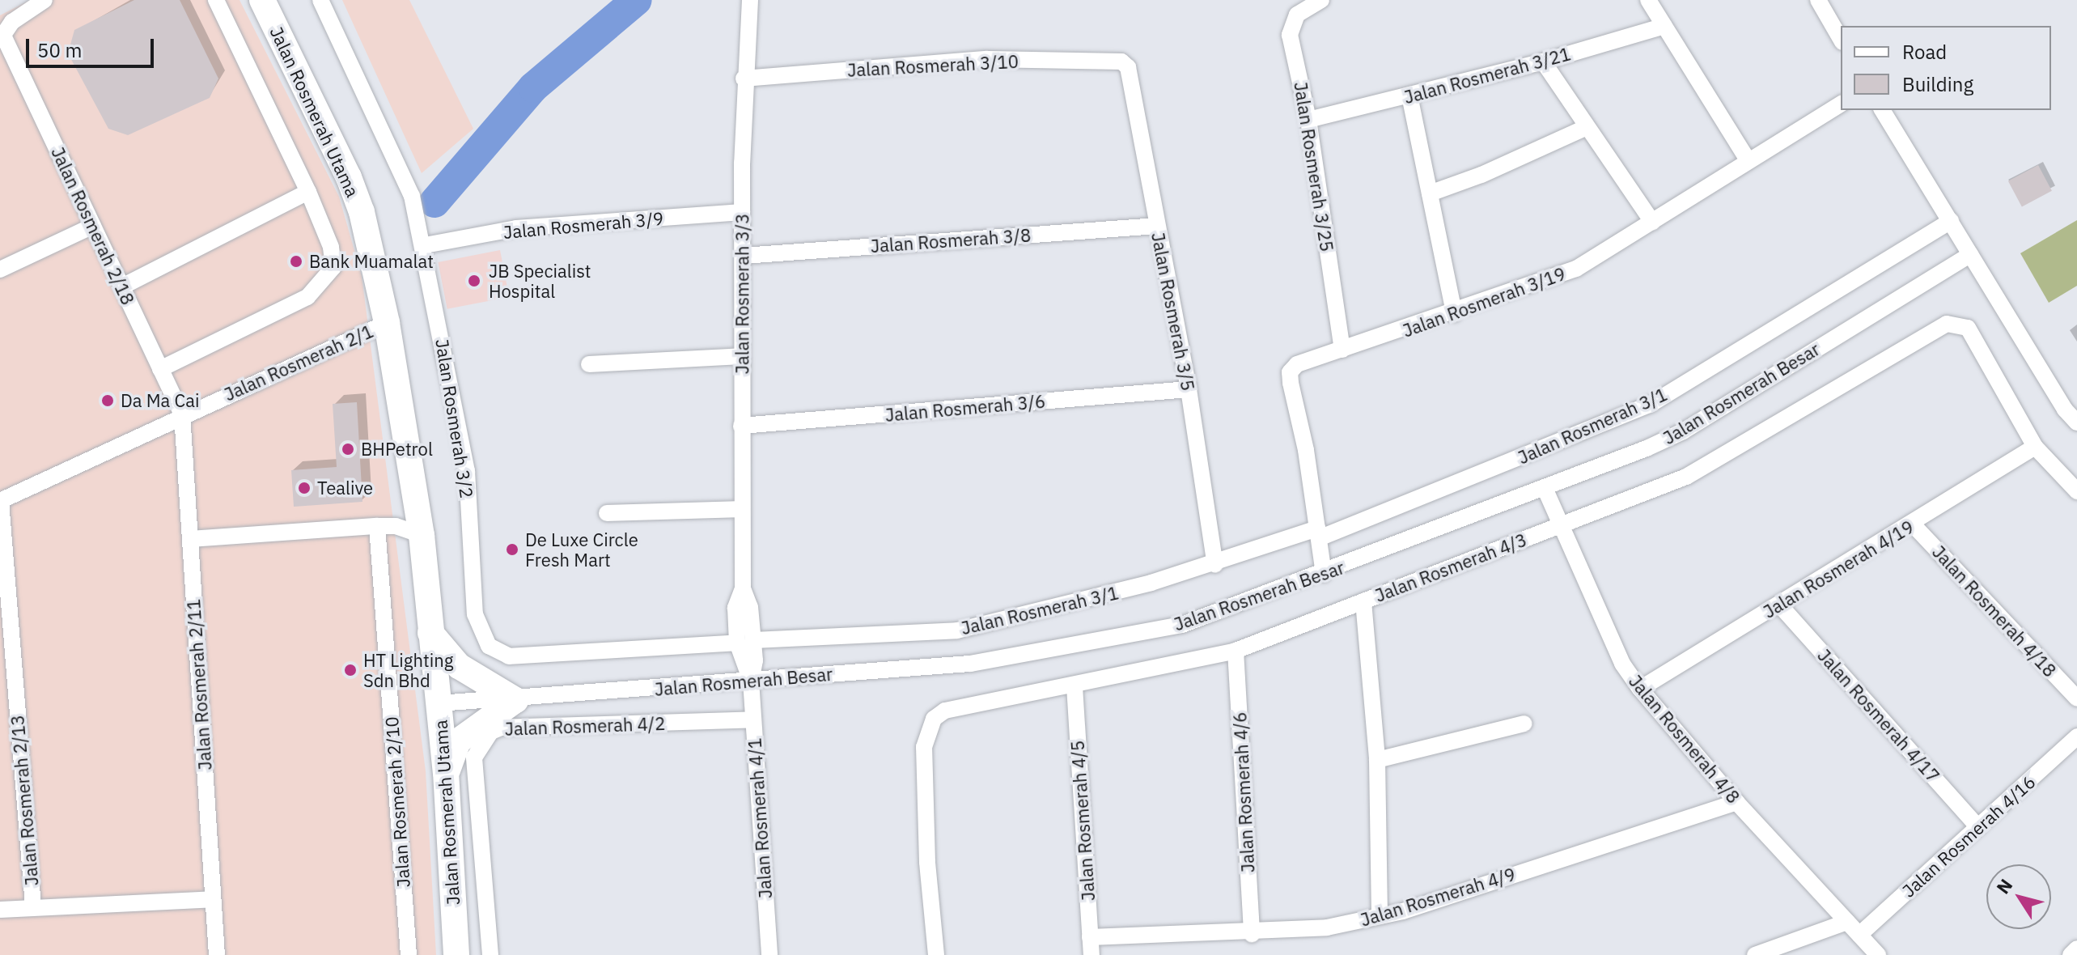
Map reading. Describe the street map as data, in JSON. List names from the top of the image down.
{
  "streets": {
    "main road": ["Jalan Rosmerah Utama"],
    "street": [
      "Jalan Rosmerah 3/10",
      "Jalan Rosmerah 3/21",
      "Jalan Rosmerah 3/25",
      "Jalan Rosmerah 3/9",
      "Jalan Rosmerah 2/18",
      "Jalan Rosmerah 3/8",
      "Jalan Rosmerah 3/3",
      "Jalan Rosmerah 3/19",
      "Jalan Rosmerah 3/5",
      "Jalan Rosmerah 2/1",
      "Jalan Rosmerah Besar",
      "Jalan Rosmerah 3/6",
      "Jalan Rosmerah 3/2",
      "Jalan Rosmerah 3/1",
      "Jalan Rosmerah 4/3",
      "Jalan Rosmerah 4/19",
      "Jalan Rosmerah 4/18",
      "Jalan Rosmerah 2/11",
      "Jalan Rosmerah 4/17",
      "Jalan Rosmerah 4/2",
      "Jalan Rosmerah 4/8",
      "Jalan Rosmerah 4/6",
      "Jalan Rosmerah 2/13",
      "Jalan Rosmerah 2/10",
      "Jalan Rosmerah 4/1",
      "Jalan Rosmerah 4/5",
      "Jalan Rosmerah 4/16",
      "Jalan Rosmerah 4/9"
    ]
  },
  "crossings": [
    ["Jalan Rosmerah 3/10", "Jalan Rosmerah 3/3"],
    ["Jalan Rosmerah 3/10", "Jalan Rosmerah 3/5"],
    ["Jalan Rosmerah 3/21", "Jalan Rosmerah 3/25"],
    ["Jalan Rosmerah Utama", "Jalan Rosmerah 2/1"],
    ["Jalan Rosmerah Utama", "Jalan Rosmerah Besar"],
    ["Jalan Rosmerah 3/25", "Jalan Rosmerah 3/19"],
    ["Jalan Rosmerah 3/9", "Jalan Rosmerah 3/3"],
    ["Jalan Rosmerah 3/9", "Jalan Rosmerah 3/2"],
    ["Jalan Rosmerah 2/18", "Jalan Rosmerah 2/1"],
    ["Jalan Rosmerah 2/18", "Jalan Rosmerah 2/11"],
    ["Jalan Rosmerah 3/8", "Jalan Rosmerah 3/3"],
    ["Jalan Rosmerah 3/8", "Jalan Rosmerah 3/5"],
    ["Jalan Rosmerah 3/3", "Jalan Rosmerah Besar"],
    ["Jalan Rosmerah 3/3", "Jalan Rosmerah 3/6"],
    ["Jalan Rosmerah 3/3", "Jalan Rosmerah 3/2"],
    ["Jalan Rosmerah 3/3", "Jalan Rosmerah 3/1"],
    ["Jalan Rosmerah 3/3", "Jalan Rosmerah 4/1"],
    ["Jalan Rosmerah 3/19", "Jalan Rosmerah Besar"],
    ["Jalan Rosmerah 3/19", "Jalan Rosmerah 3/1"],
    ["Jalan Rosmerah 3/5", "Jalan Rosmerah 3/6"],
    ["Jalan Rosmerah 3/5", "Jalan Rosmerah 3/1"],
    ["Jalan Rosmerah 2/1", "Jalan Rosmerah 2/11"],
    ["Jalan Rosmerah 2/1", "Jalan Rosmerah 2/13"],
    ["Jalan Rosmerah Besar", "Jalan Rosmerah 4/8"],
    ["Jalan Rosmerah Besar", "Jalan Rosmerah 4/1"],
    ["Jalan Rosmerah 3/2", "Jalan Rosmerah 3/1"],
    ["Jalan Rosmerah 4/3", "Jalan Rosmerah 4/19"],
    ["Jalan Rosmerah 4/3", "Jalan Rosmerah 4/8"],
    ["Jalan Rosmerah 4/3", "Jalan Rosmerah 4/6"],
    ["Jalan Rosmerah 4/3", "Jalan Rosmerah 4/5"],
    ["Jalan Rosmerah 4/19", "Jalan Rosmerah 4/18"],
    ["Jalan Rosmerah 4/19", "Jalan Rosmerah 4/17"],
    ["Jalan Rosmerah 4/19", "Jalan Rosmerah 4/8"],
    ["Jalan Rosmerah 4/17", "Jalan Rosmerah 4/16"],
    ["Jalan Rosmerah 4/2", "Jalan Rosmerah 4/1"],
    ["Jalan Rosmerah 4/8", "Jalan Rosmerah 4/16"],
    ["Jalan Rosmerah 4/8", "Jalan Rosmerah 4/9"],
    ["Jalan Rosmerah 4/6", "Jalan Rosmerah 4/9"],
    ["Jalan Rosmerah 4/5", "Jalan Rosmerah 4/9"]
  ],
  "places": [
    "Bank Muamalat",
    "JB Specialist Hospital",
    "Da Ma Cai",
    "BHPetrol",
    "Tealive",
    "De Luxe Circle Fresh Mart",
    "HT Lighting Sdn Bhd"
  ],
  "legend": ["Road", "Building"],
  "scale_bar": "50 m",
  "north": "top left"
}
